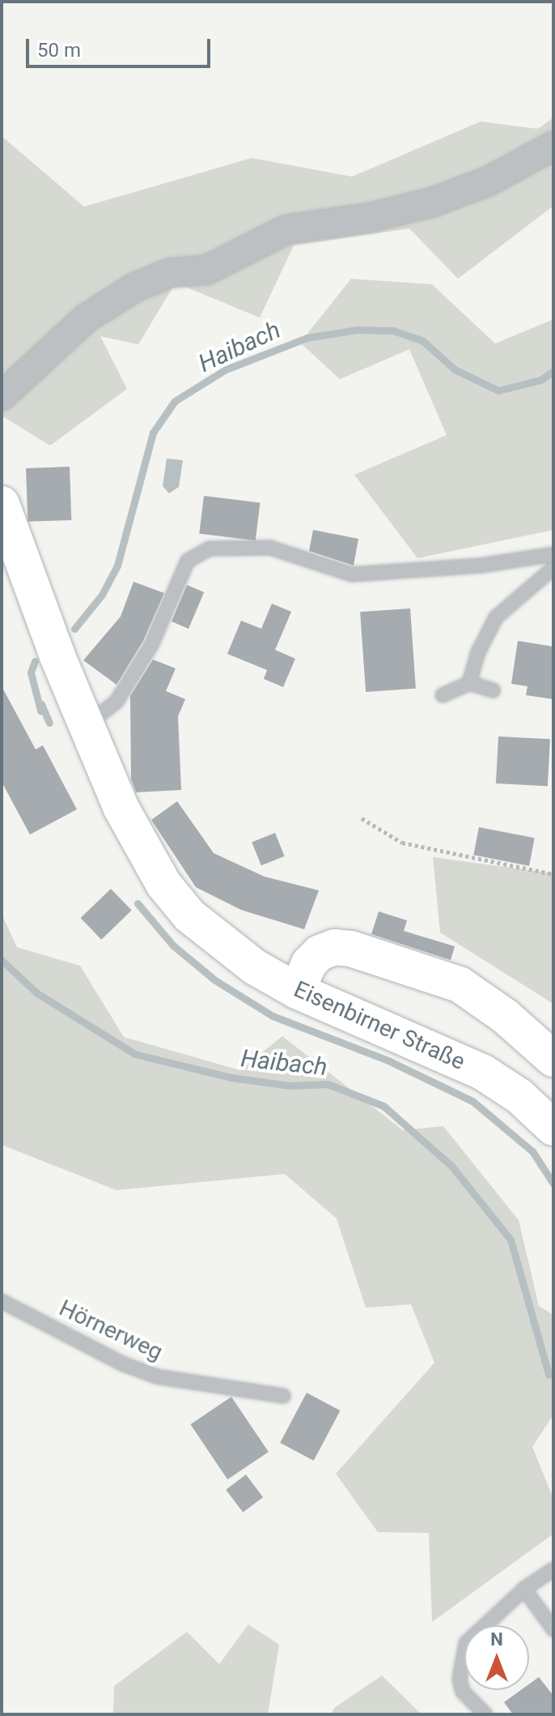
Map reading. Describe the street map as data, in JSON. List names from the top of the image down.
{
  "streets": {
    "main road": ["Eisenbirner Straße"],
    "lane": ["Hörnerweg"]
  },
  "water": ["Haibach"],
  "scale_bar": "50 m",
  "north": "top"
}
